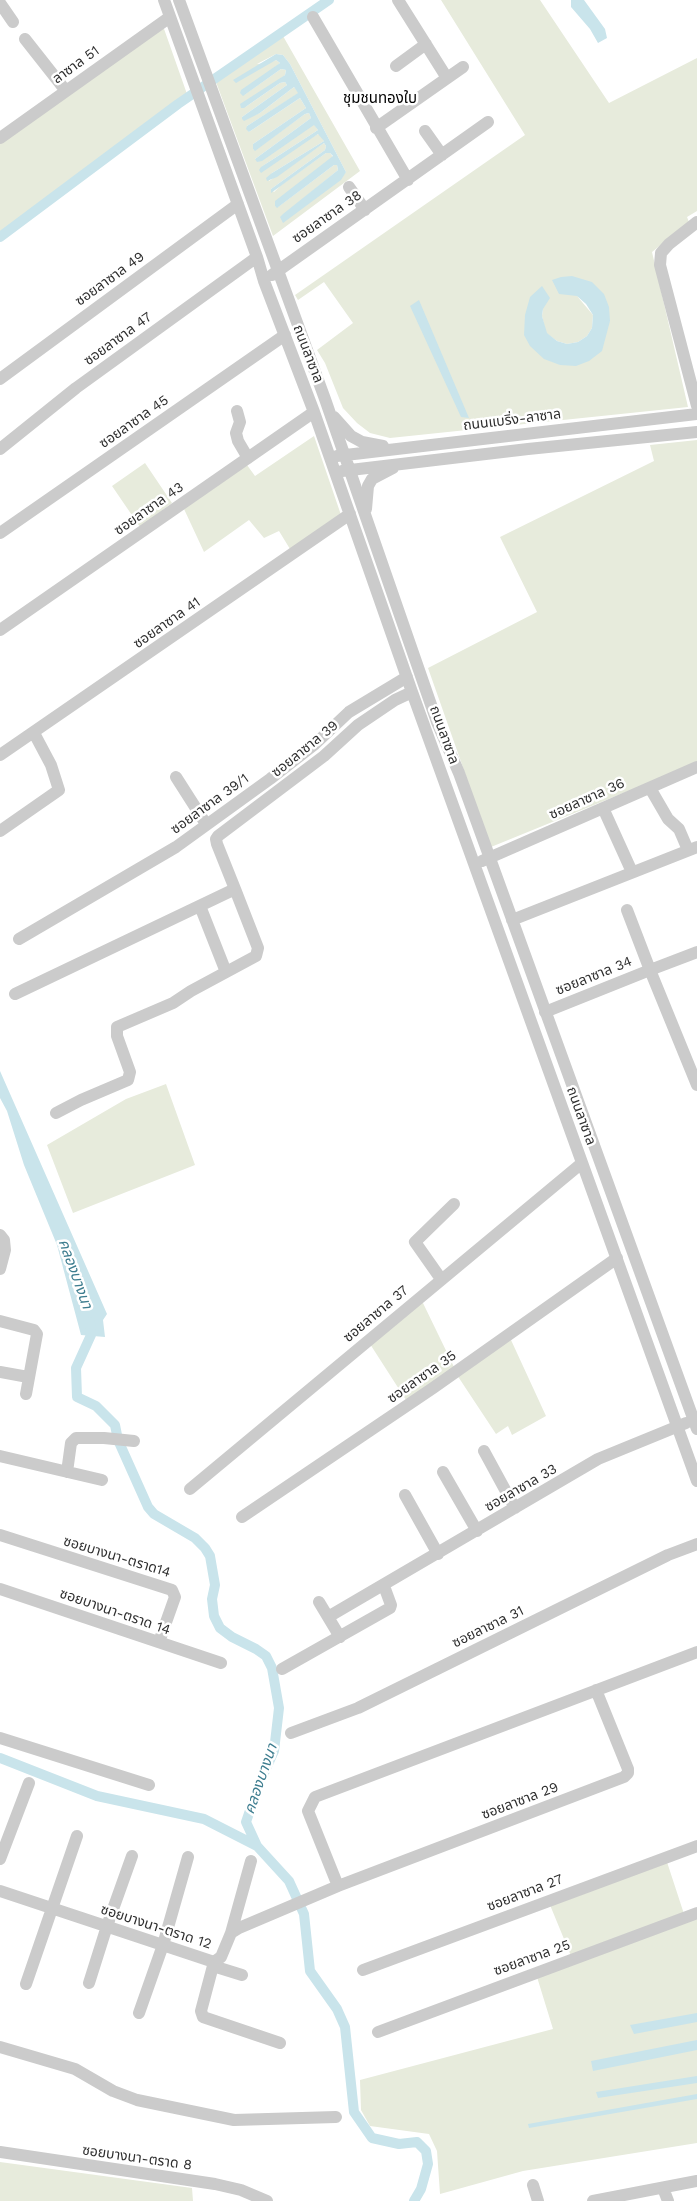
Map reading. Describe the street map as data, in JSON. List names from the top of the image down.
{
  "streets": {
    "street": [
      "ลาซาล 51",
      "ซอยลาซาล 38",
      "ซอยลาซาล 49",
      "ซอยลาซาล 47",
      "ถนนลาซาล",
      "ถนนแบริ่ง-ลาซาล",
      "ซอยลาซาล 45",
      "ซอยลาซาล 43",
      "ซอยลาซาล 41",
      "ซอยลาซาล 39",
      "ซอยลาซาล 36",
      "ซอยลาซาล 39/1",
      "ซอยลาซาล 34",
      "ซอยลาซาล 37",
      "ซอยลาซาล 35",
      "ซอยลาซาล 33",
      "ซอยบางนา-ตราด14",
      "ซอยบางนา-ตราด 14",
      "ซอยลาซาล 31",
      "ซอยลาซาล 29",
      "ซอยลาซาล 27",
      "ซอยบางนา-ตราด 12",
      "ซอยลาซาล 25",
      "ซอยบางนา-ตราด 8"
    ]
  },
  "crossings": [
    ["ลาซาล 51", "ถนนลาซาล"],
    ["ซอยลาซาล 38", "ถนนลาซาล"],
    ["ซอยลาซาล 49", "ถนนลาซาล"],
    ["ซอยลาซาล 47", "ถนนลาซาล"],
    ["ถนนลาซาล", "ถนนแบริ่ง-ลาซาล"],
    ["ถนนลาซาล", "ซอยลาซาล 45"],
    ["ถนนลาซาล", "ซอยลาซาล 43"],
    ["ถนนลาซาล", "ซอยลาซาล 41"],
    ["ถนนลาซาล", "ซอยลาซาล 39"],
    ["ถนนลาซาล", "ซอยลาซาล 36"],
    ["ถนนลาซาล", "ซอยลาซาล 39/1"],
    ["ถนนลาซาล", "ซอยลาซาล 34"],
    ["ถนนลาซาล", "ซอยลาซาล 37"],
    ["ถนนลาซาล", "ซอยลาซาล 35"],
    ["ถนนลาซาล", "ซอยลาซาล 33"],
    ["ซอยบางนา-ตราด14", "ซอยบางนา-ตราด 14"],
    ["ซอยลาซาล 29", "ซอยบางนา-ตราด 12"]
  ],
  "districts": ["ชุมชนทองใบ"],
  "water": ["คลองบางนา"]
}
